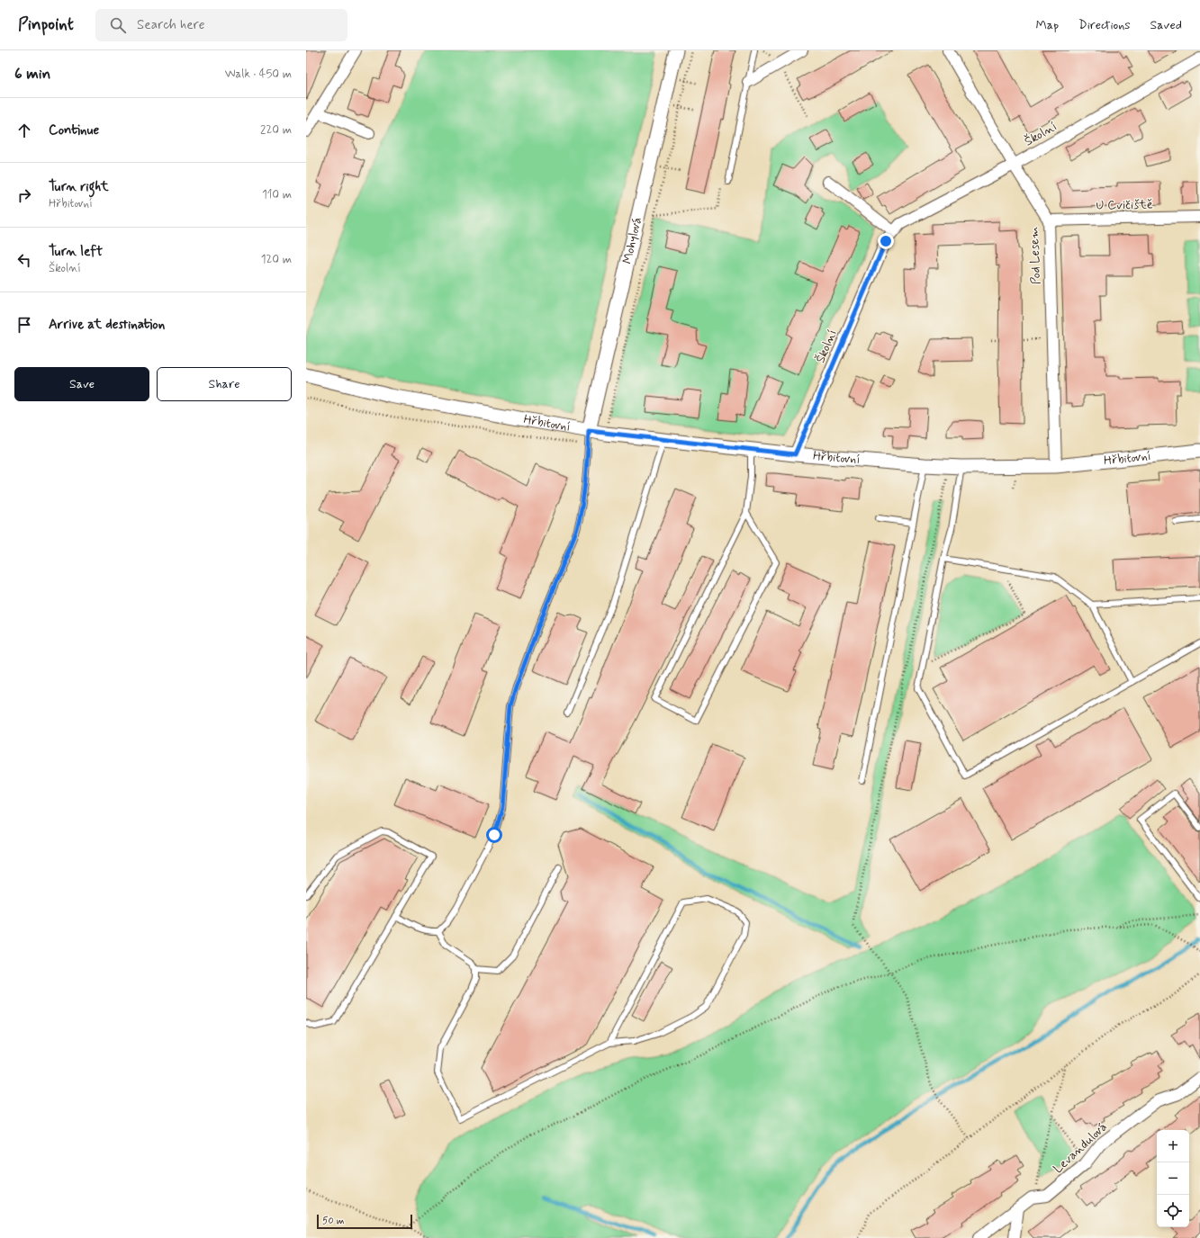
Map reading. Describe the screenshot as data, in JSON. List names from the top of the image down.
{
  "streets": {
    "street": [
      "Školní",
      "U Cvičiště",
      "Mohylová",
      "Pod Lesem",
      "Hřbitovní",
      "Levandulová"
    ]
  },
  "crossings": [
    ["Školní", "Pod Lesem"],
    ["Školní", "Hřbitovní"],
    ["U Cvičiště", "Pod Lesem"],
    ["Mohylová", "Hřbitovní"],
    ["Pod Lesem", "Hřbitovní"]
  ],
  "scale_bar": "50 m",
  "page": {
    "header": "Pinpoint",
    "search": "Search here",
    "nav": ["Map", "Directions", "Saved"],
    "heading": ["6 min", "Walk · 450 m"],
    "list": [
      ["Continue", "220 m"],
      ["Turn right", "Hřbitovní", "110 m"],
      ["Turn left", "Školní", "120 m"],
      "Arrive at destination"
    ],
    "buttons": ["Save", "Share"],
    "map_buttons": ["+", "−"],
    "scale": "50 m"
  }
}
